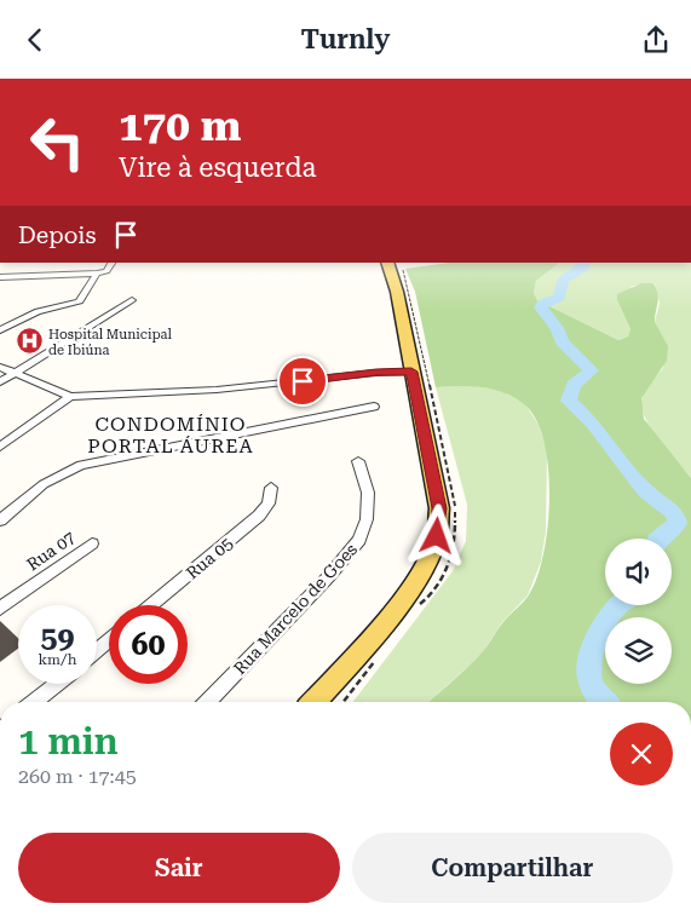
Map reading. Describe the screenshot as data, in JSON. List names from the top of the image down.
{
  "streets": {
    "street": ["Rua 07", "Rua 05", "Rua Marcelo de Goes"]
  },
  "districts": ["CONDOMÍNIO PORTAL ÁUREA"],
  "places": {
    "hospital": ["Hospital Municipal de Ibiúna"]
  },
  "page": {
    "header": "Turnly",
    "turn": ["170 m", "Vire à esquerda"],
    "then": "Depois",
    "speed": "59 km/h",
    "limit": "60",
    "heading": ["1 min", "260 m · 17:45"],
    "buttons": ["Sair", "Compartilhar"]
  }
}
